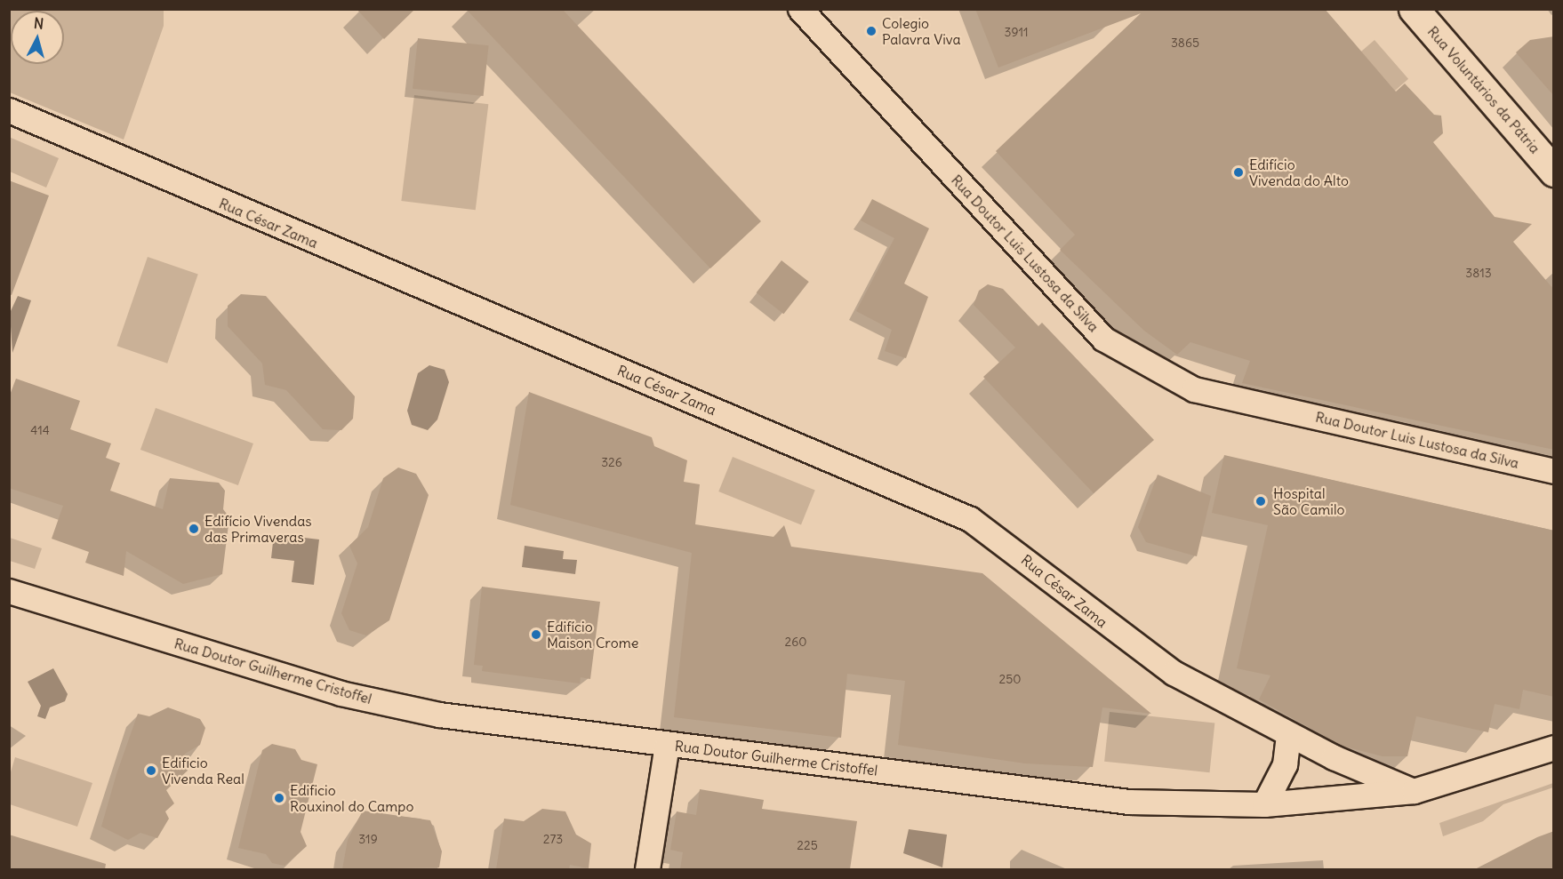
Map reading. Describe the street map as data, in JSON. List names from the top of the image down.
{
  "streets": {
    "main road": ["Rua Voluntários da Pátria"],
    "street": ["Rua César Zama", "Rua Doutor Luis Lustosa da Silva", "Rua Doutor Guilherme Cristoffel"]
  },
  "crossings": [
    ["Rua César Zama", "Rua Doutor Guilherme Cristoffel"]
  ],
  "places": [
    "Colegio Palavra Viva",
    "Edifício Vivenda do Alto",
    "Hospital São Camilo",
    "Edifício Vivendas das Primaveras",
    "Edifício Maison Crome",
    "Edificio Vivenda Real",
    "Edificio Rouxinol do Campo"
  ],
  "house_numbers": [
    "3911",
    "3865",
    "3813",
    "414",
    "326",
    "260",
    "250",
    "319",
    "273",
    "225"
  ],
  "north": "top"
}
